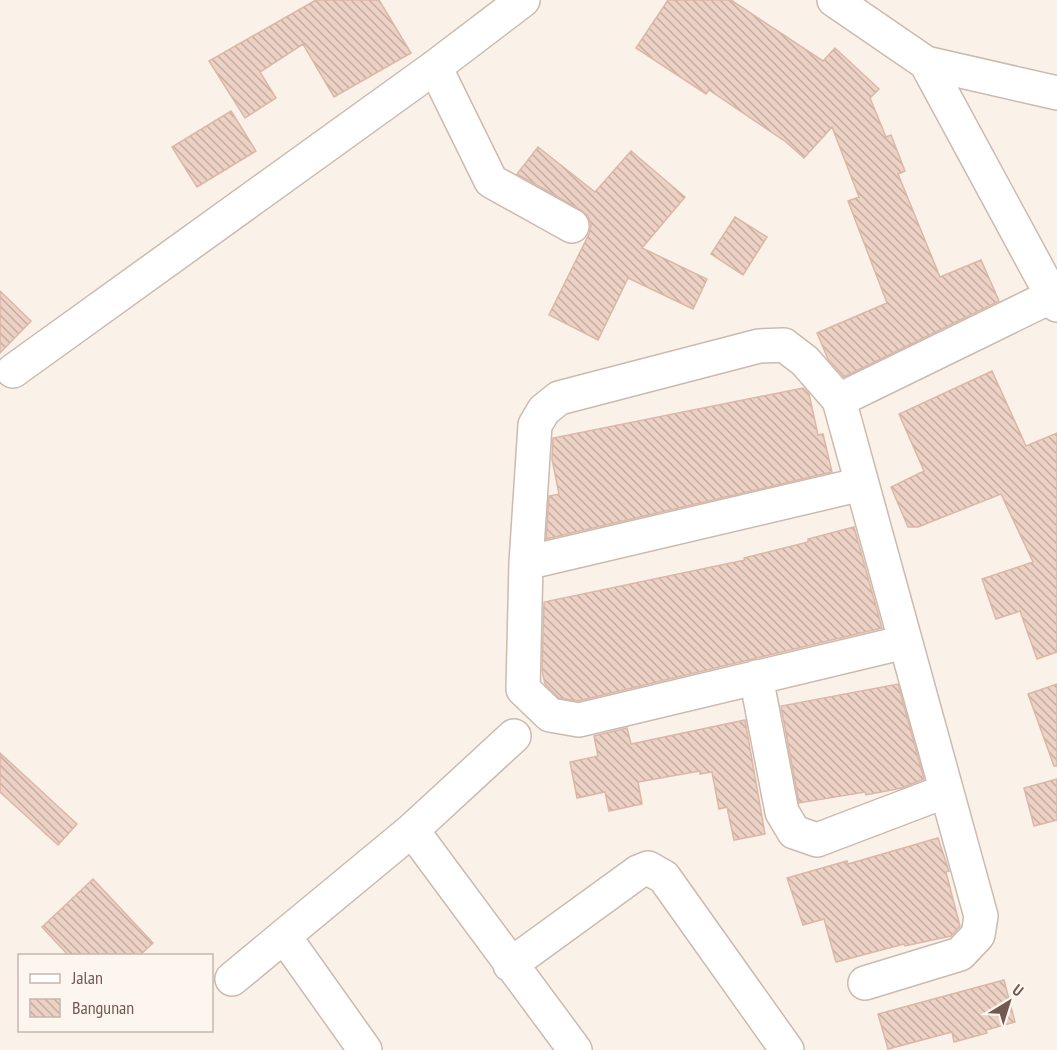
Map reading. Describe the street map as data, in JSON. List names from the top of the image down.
{
  "legend": ["Jalan", "Bangunan"],
  "north": "top right"
}
